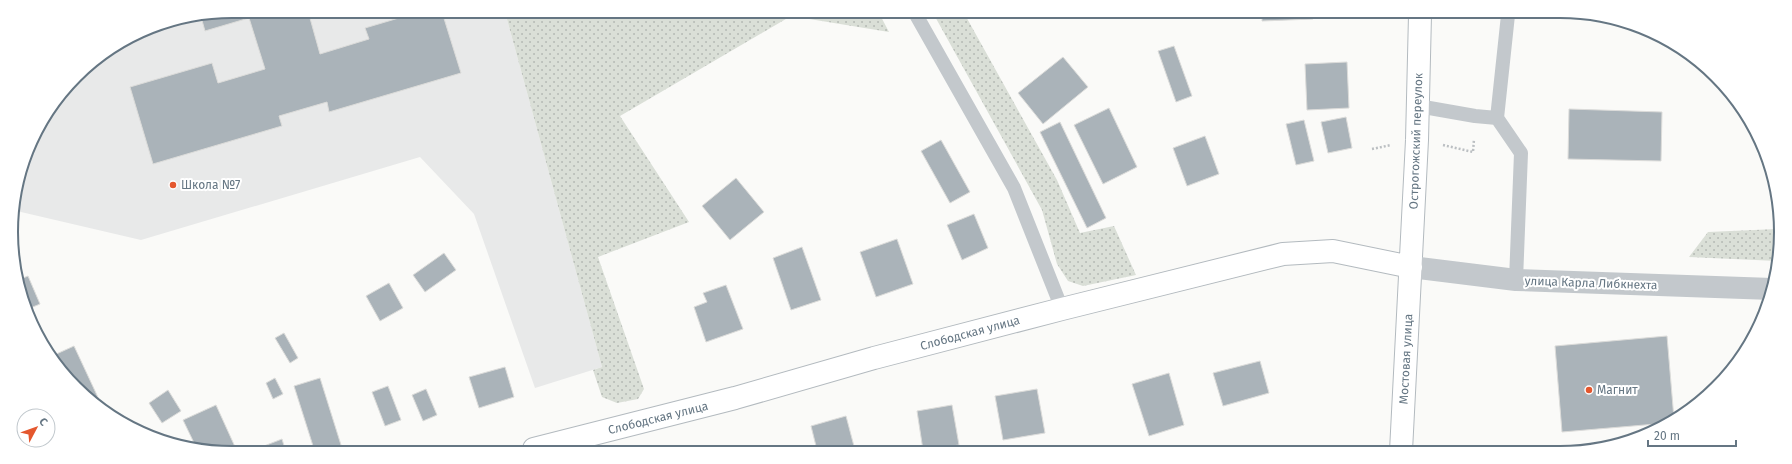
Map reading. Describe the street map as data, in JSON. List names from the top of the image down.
{
  "streets": {
    "street": [
      "Острогожский переулок",
      "улица Карла Либкнехта",
      "Слободская улица",
      "Мостовая улица"
    ]
  },
  "crossings": [
    ["Острогожский переулок", "улица Карла Либкнехта"],
    ["Острогожский переулок", "Слободская улица"],
    ["Острогожский переулок", "Мостовая улица"],
    ["улица Карла Либкнехта", "Слободская улица"],
    ["улица Карла Либкнехта", "Мостовая улица"],
    ["Слободская улица", "Мостовая улица"]
  ],
  "places": ["Школа №7", "Магнит"],
  "scale_bar": "20 m",
  "north": "top right"
}
